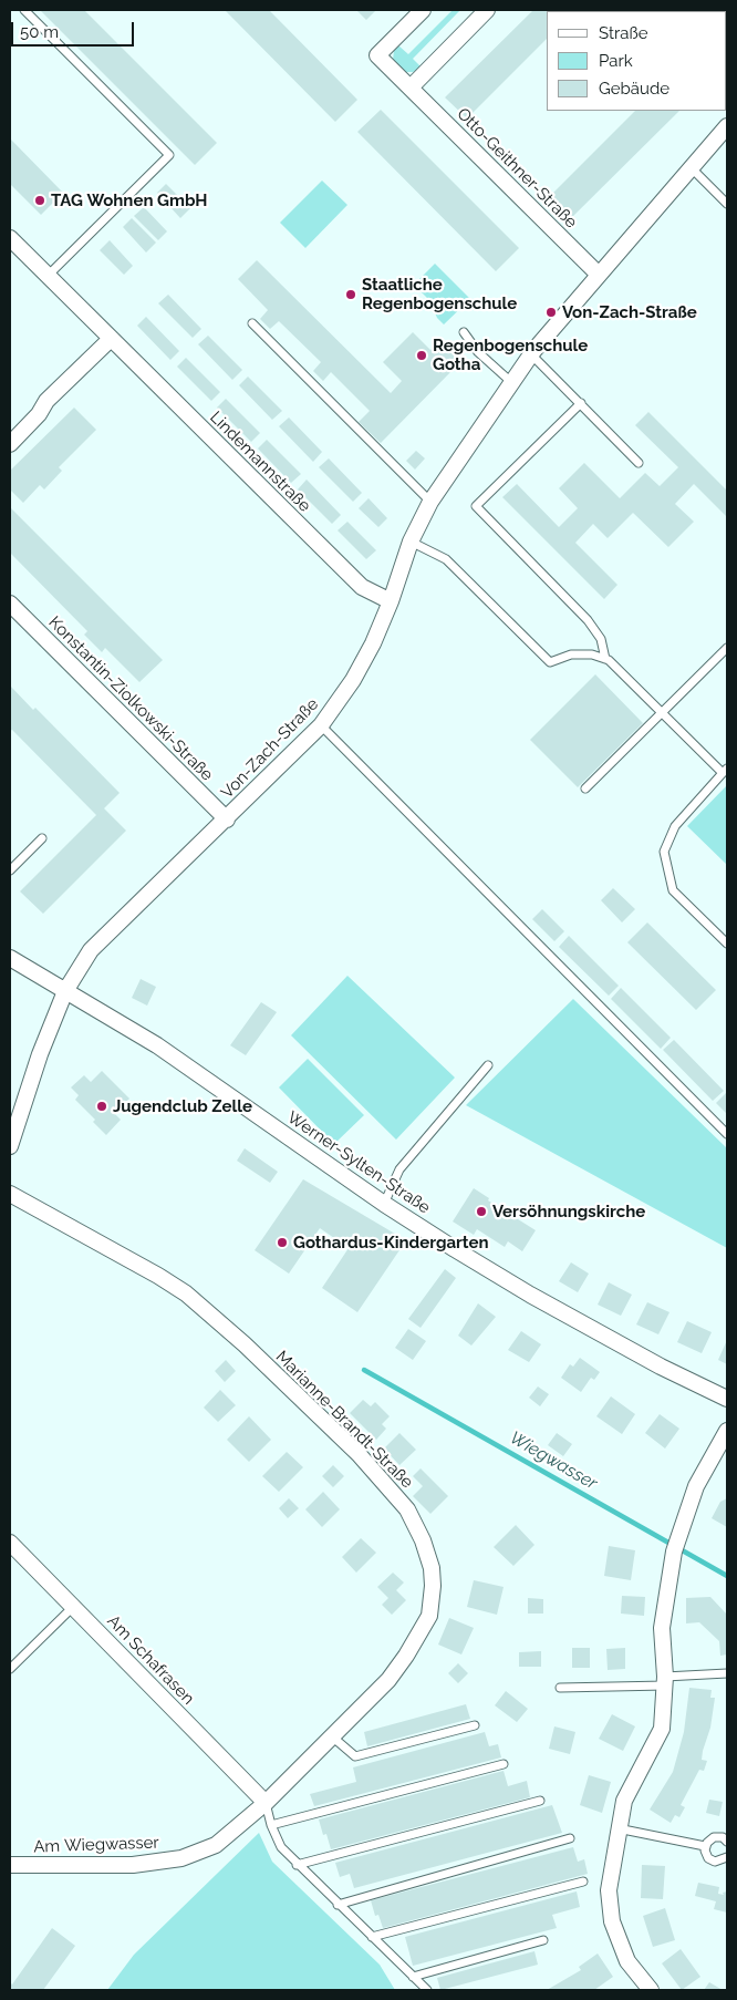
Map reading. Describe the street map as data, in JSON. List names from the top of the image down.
{
  "streets": {
    "street": [
      "Otto-Geithner-Straße",
      "Lindemannstraße",
      "Konstantin-Ziolkowski-Straße",
      "Von-Zach-Straße",
      "Werner-Sylten-Straße",
      "Marianne-Brandt-Straße",
      "Am Schafrasen",
      "Am Wiegwasser"
    ]
  },
  "crossings": [
    ["Otto-Geithner-Straße", "Von-Zach-Straße"],
    ["Lindemannstraße", "Von-Zach-Straße"],
    ["Konstantin-Ziolkowski-Straße", "Von-Zach-Straße"],
    ["Von-Zach-Straße", "Werner-Sylten-Straße"],
    ["Marianne-Brandt-Straße", "Am Schafrasen"],
    ["Marianne-Brandt-Straße", "Am Wiegwasser"],
    ["Am Schafrasen", "Am Wiegwasser"]
  ],
  "water": ["Wiegwasser"],
  "places": [
    "TAG Wohnen GmbH",
    "Staatliche Regenbogenschule",
    "Von-Zach-Straße",
    "Regenbogenschule Gotha",
    "Jugendclub Zelle",
    "Versöhnungskirche",
    "Gothardus-Kindergarten"
  ],
  "legend": ["Straße", "Park", "Gebäude"],
  "scale_bar": "50 m"
}
